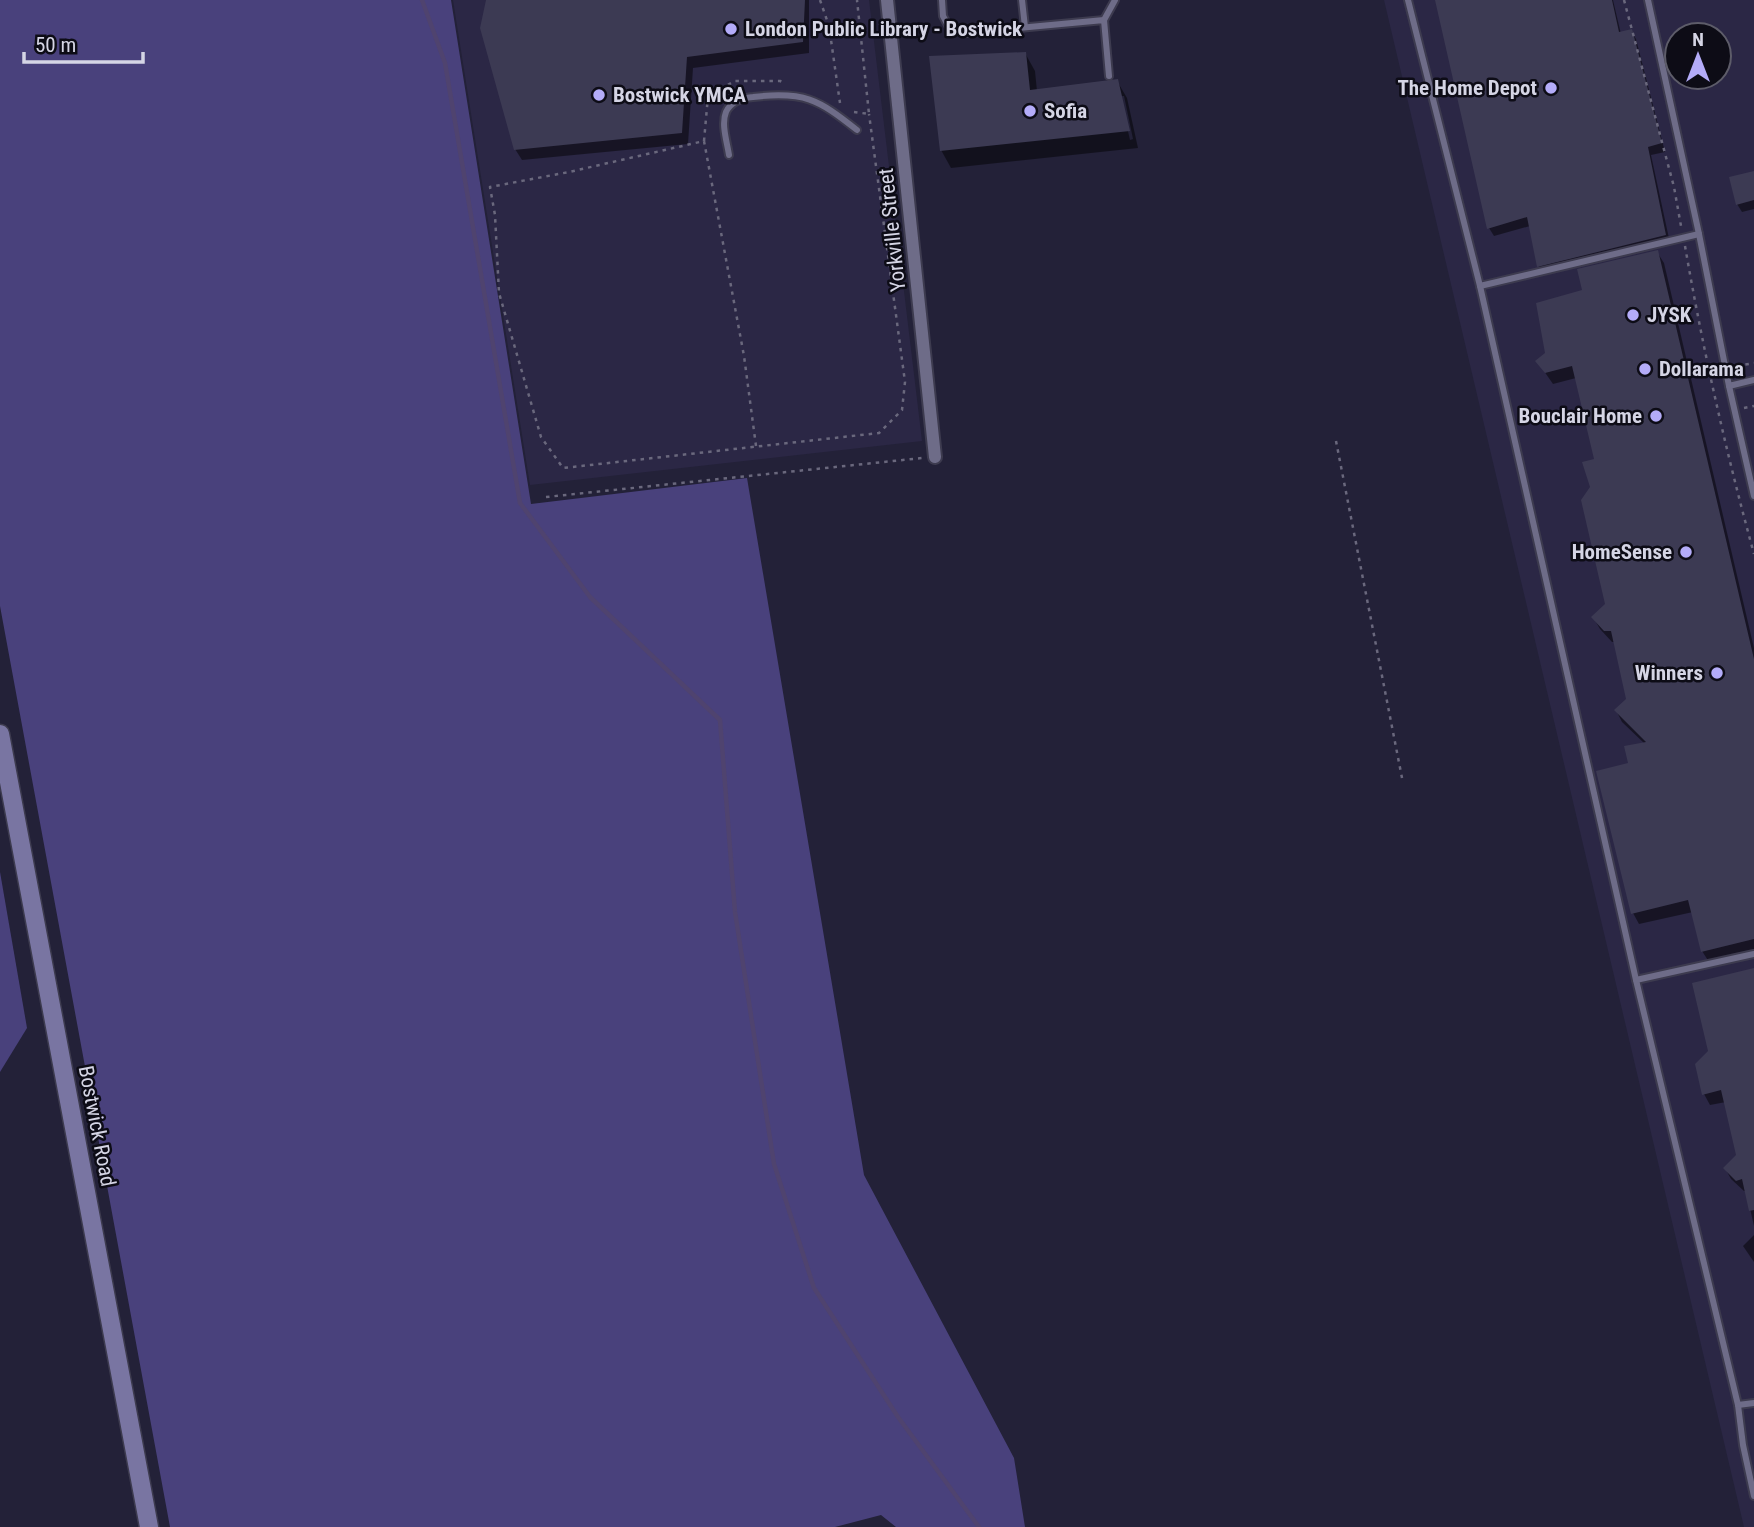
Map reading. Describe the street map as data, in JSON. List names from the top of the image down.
{
  "streets": {
    "main road": ["Bostwick Road"],
    "street": ["Yorkville Street"]
  },
  "places": [
    "London Public Library - Bostwick",
    "The Home Depot",
    "Bostwick YMCA",
    "Sofia",
    "JYSK",
    "Dollarama",
    "Bouclair Home",
    "HomeSense",
    "Winners"
  ],
  "scale_bar": "50 m",
  "north": "top"
}
